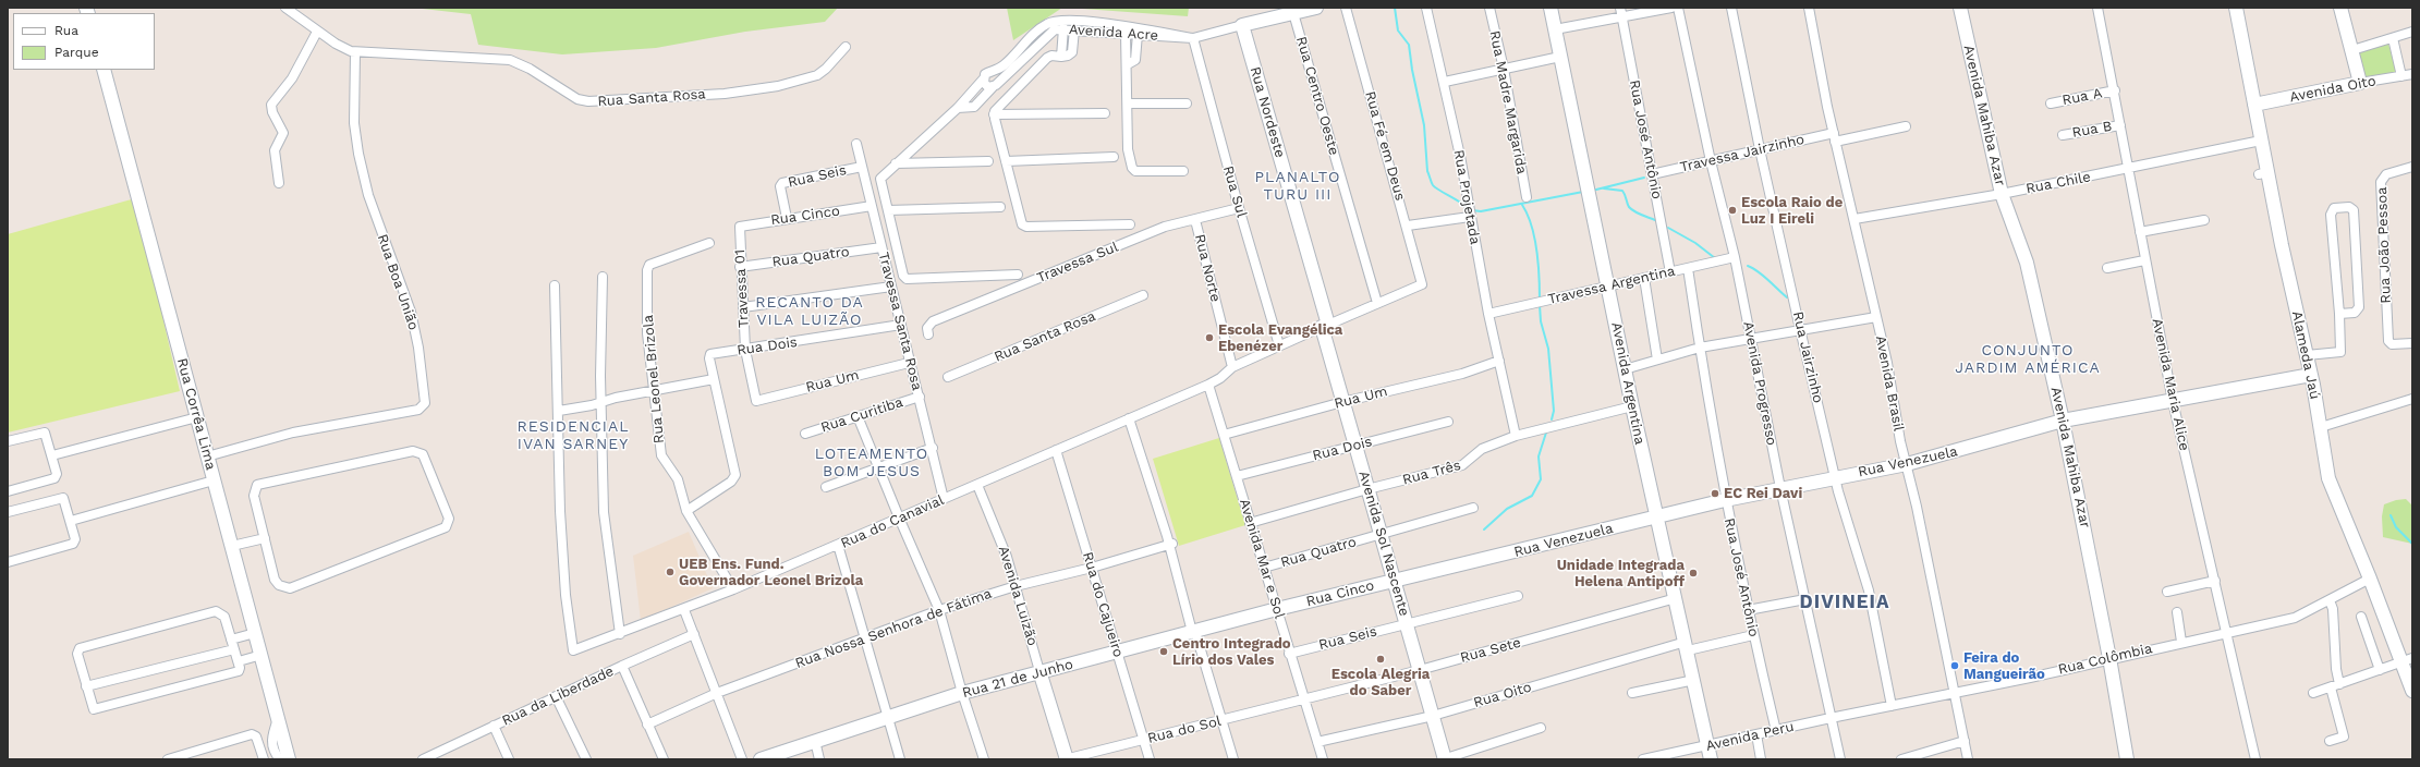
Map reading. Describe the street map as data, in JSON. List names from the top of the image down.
{
  "streets": {
    "street": [
      "Avenida Acre",
      "Avenida Oito",
      "Rua Centro Oeste",
      "Rua A",
      "Rua Santa Rosa",
      "Rua Madre Margarida",
      "Rua Nordeste",
      "Avenida Mahiba Azar",
      "Rua B",
      "Rua José Antônio",
      "Rua Fé em Deus",
      "Travessa Jairzinho",
      "Rua Seis",
      "Rua Chile",
      "Rua Sul",
      "Rua Projetada",
      "Rua Cinco",
      "Rua João Pessoa",
      "Rua Quatro",
      "Travessa Sul",
      "Rua Norte",
      "Rua Boa União",
      "Travessa Argentina",
      "Travessa 01",
      "Travessa Santa Rosa",
      "Rua Dois",
      "Alameda Jaú",
      "Rua Jairzinho",
      "Rua Leonel Brizola",
      "Rua Um",
      "Avenida Argentina",
      "Avenida Progresso",
      "Avenida Brasil",
      "Avenida Maria Alice",
      "Rua Corrêa Lima",
      "Rua Curitiba",
      "Rua Venezuela",
      "Rua Três",
      "Rua do Canavial",
      "Avenida Sol Nascente",
      "Avenida Mar e Sol",
      "Avenida Luizão",
      "Rua do Cajueiro",
      "Rua Nossa Senhora de Fátima",
      "Rua Sete",
      "Rua Colômbia",
      "Rua 21 de Junho",
      "Rua Oito",
      "Rua da Liberdade",
      "Rua do Sol",
      "Avenida Peru"
    ]
  },
  "crossings": [
    ["Avenida Acre", "Rua Centro Oeste"],
    ["Avenida Acre", "Rua Nordeste"],
    ["Avenida Acre", "Rua Sul"],
    ["Avenida Oito", "Alameda Jaú"],
    ["Rua Centro Oeste", "Rua Fé em Deus"],
    ["Rua A", "Avenida Maria Alice"],
    ["Rua Santa Rosa", "Rua Boa União"],
    ["Rua Nordeste", "Avenida Sol Nascente"],
    ["Avenida Mahiba Azar", "Rua Chile"],
    ["Avenida Mahiba Azar", "Rua Venezuela"],
    ["Avenida Mahiba Azar", "Rua Colômbia"],
    ["Rua B", "Avenida Maria Alice"],
    ["Rua José Antônio", "Travessa Jairzinho"],
    ["Rua José Antônio", "Travessa Argentina"],
    ["Rua José Antônio", "Rua Venezuela"],
    ["Rua José Antônio", "Rua Oito"],
    ["Rua José Antônio", "Avenida Peru"],
    ["Travessa Jairzinho", "Rua Jairzinho"],
    ["Travessa Jairzinho", "Avenida Progresso"],
    ["Travessa Jairzinho", "Avenida Brasil"],
    ["Rua Seis", "Rua Cinco"],
    ["Rua Seis", "Travessa Santa Rosa"],
    ["Rua Seis", "Avenida Sol Nascente"],
    ["Rua Seis", "Avenida Mar e Sol"],
    ["Rua Chile", "Alameda Jaú"],
    ["Rua Chile", "Avenida Brasil"],
    ["Rua Chile", "Avenida Maria Alice"],
    ["Rua Sul", "Travessa Sul"],
    ["Rua Projetada", "Travessa Argentina"],
    ["Rua Projetada", "Rua Um"],
    ["Rua Projetada", "Rua Três"],
    ["Rua Cinco", "Travessa 01"],
    ["Rua Cinco", "Travessa Santa Rosa"],
    ["Rua Cinco", "Rua Venezuela"],
    ["Rua Cinco", "Avenida Sol Nascente"],
    ["Rua Cinco", "Avenida Mar e Sol"],
    ["Rua Cinco", "Rua 21 de Junho"],
    ["Rua Quatro", "Travessa 01"],
    ["Rua Quatro", "Travessa Santa Rosa"],
    ["Rua Quatro", "Avenida Sol Nascente"],
    ["Rua Quatro", "Avenida Mar e Sol"],
    ["Travessa Sul", "Rua Norte"],
    ["Rua Boa União", "Rua Corrêa Lima"],
    ["Travessa Argentina", "Avenida Argentina"],
    ["Travessa Argentina", "Avenida Progresso"],
    ["Travessa 01", "Rua Dois"],
    ["Travessa 01", "Rua Um"],
    ["Travessa Santa Rosa", "Rua Dois"],
    ["Travessa Santa Rosa", "Rua Um"],
    ["Travessa Santa Rosa", "Rua Curitiba"],
    ["Travessa Santa Rosa", "Rua do Canavial"],
    ["Rua Dois", "Avenida Sol Nascente"],
    ["Rua Dois", "Avenida Mar e Sol"],
    ["Alameda Jaú", "Rua Venezuela"],
    ["Alameda Jaú", "Rua Colômbia"],
    ["Rua Jairzinho", "Rua Venezuela"],
    ["Rua Jairzinho", "Rua Colômbia"],
    ["Rua Leonel Brizola", "Rua do Canavial"],
    ["Rua Um", "Avenida Sol Nascente"],
    ["Rua Um", "Avenida Mar e Sol"],
    ["Avenida Argentina", "Rua Venezuela"],
    ["Avenida Argentina", "Rua Três"],
    ["Avenida Argentina", "Rua Sete"],
    ["Avenida Argentina", "Rua Oito"],
    ["Avenida Argentina", "Avenida Peru"],
    ["Avenida Progresso", "Rua Venezuela"],
    ["Avenida Progresso", "Rua Colômbia"],
    ["Avenida Progresso", "Avenida Peru"],
    ["Avenida Brasil", "Rua Venezuela"],
    ["Avenida Brasil", "Rua Colômbia"],
    ["Avenida Maria Alice", "Rua Venezuela"],
    ["Avenida Maria Alice", "Rua Colômbia"],
    ["Rua Três", "Avenida Sol Nascente"],
    ["Rua Três", "Avenida Mar e Sol"],
    ["Rua do Canavial", "Avenida Mar e Sol"],
    ["Rua do Canavial", "Avenida Luizão"],
    ["Rua do Canavial", "Rua do Cajueiro"],
    ["Avenida Sol Nascente", "Rua Sete"],
    ["Avenida Sol Nascente", "Rua Oito"],
    ["Avenida Mar e Sol", "Rua Sete"],
    ["Avenida Mar e Sol", "Rua 21 de Junho"],
    ["Avenida Mar e Sol", "Rua Oito"],
    ["Avenida Mar e Sol", "Rua do Sol"],
    ["Avenida Luizão", "Rua Nossa Senhora de Fátima"],
    ["Avenida Luizão", "Rua 21 de Junho"],
    ["Avenida Luizão", "Rua do Sol"],
    ["Rua do Cajueiro", "Rua Nossa Senhora de Fátima"],
    ["Rua do Cajueiro", "Rua 21 de Junho"],
    ["Rua do Cajueiro", "Rua do Sol"],
    ["Rua Sete", "Rua do Sol"],
    ["Rua Colômbia", "Avenida Peru"]
  ],
  "districts": [
    "PLANALTO TURU III",
    "RECANTO DA VILA LUIZÃO",
    "CONJUNTO JARDIM AMÉRICA",
    "RESIDENCIAL IVAN SARNEY",
    "LOTEAMENTO BOM JESUS",
    "DIVINEIA"
  ],
  "places": [
    "Escola Raio de Luz I Eireli",
    "Escola Evangélica Ebenézer",
    "EC Rei Davi",
    "UEB Ens. Fund. Governador Leonel Brizola",
    "Unidade Integrada Helena Antipoff",
    "Centro Integrado Lírio dos Vales",
    "Escola Alegria do Saber",
    "Feira do Mangueirão"
  ],
  "legend": ["Rua", "Parque"]
}
